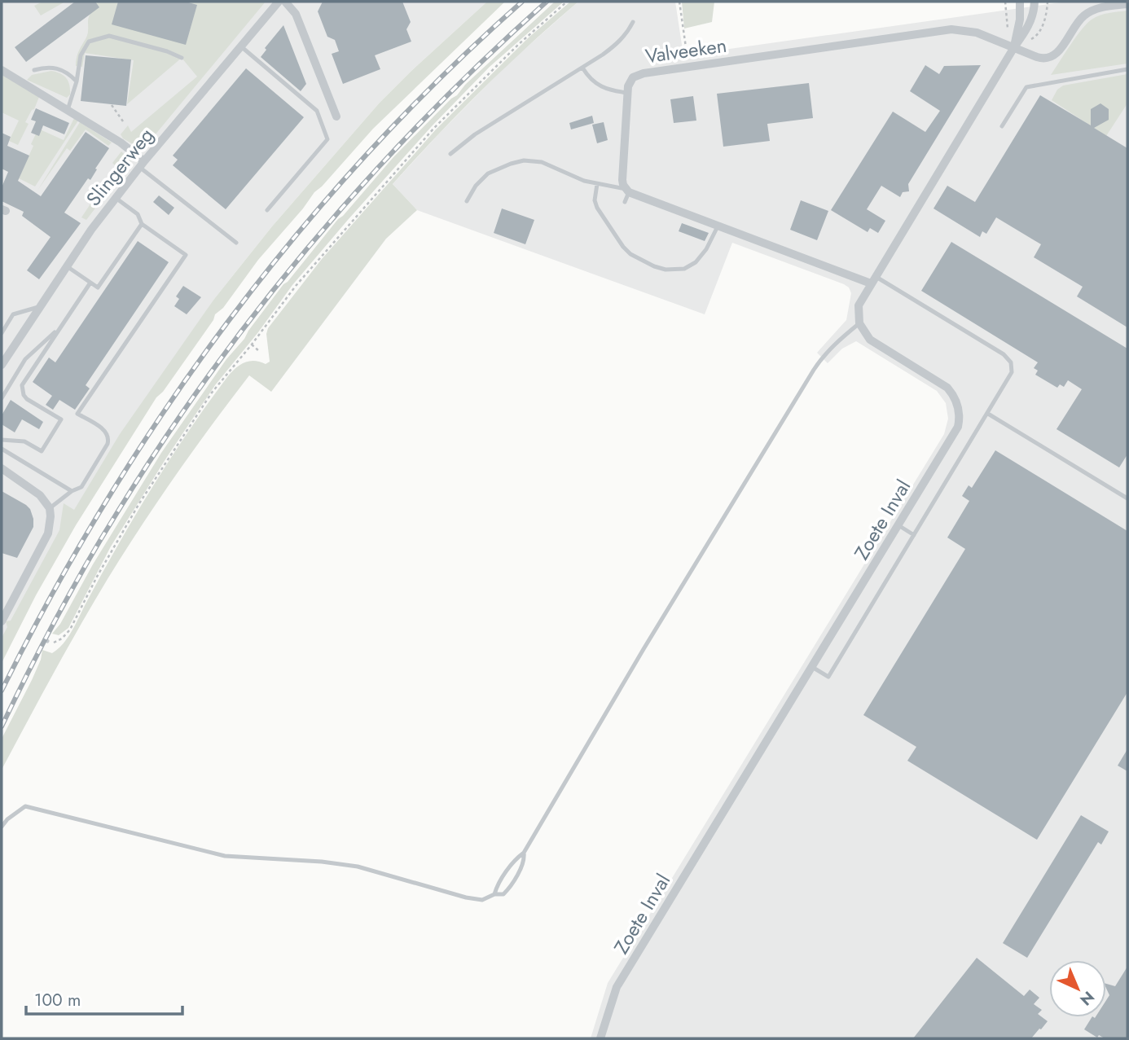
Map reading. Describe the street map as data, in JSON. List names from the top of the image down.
{
  "streets": {
    "street": ["Valveeken", "Slingerweg", "Zoete Inval"]
  },
  "scale_bar": "100 m",
  "north": "bottom right"
}
